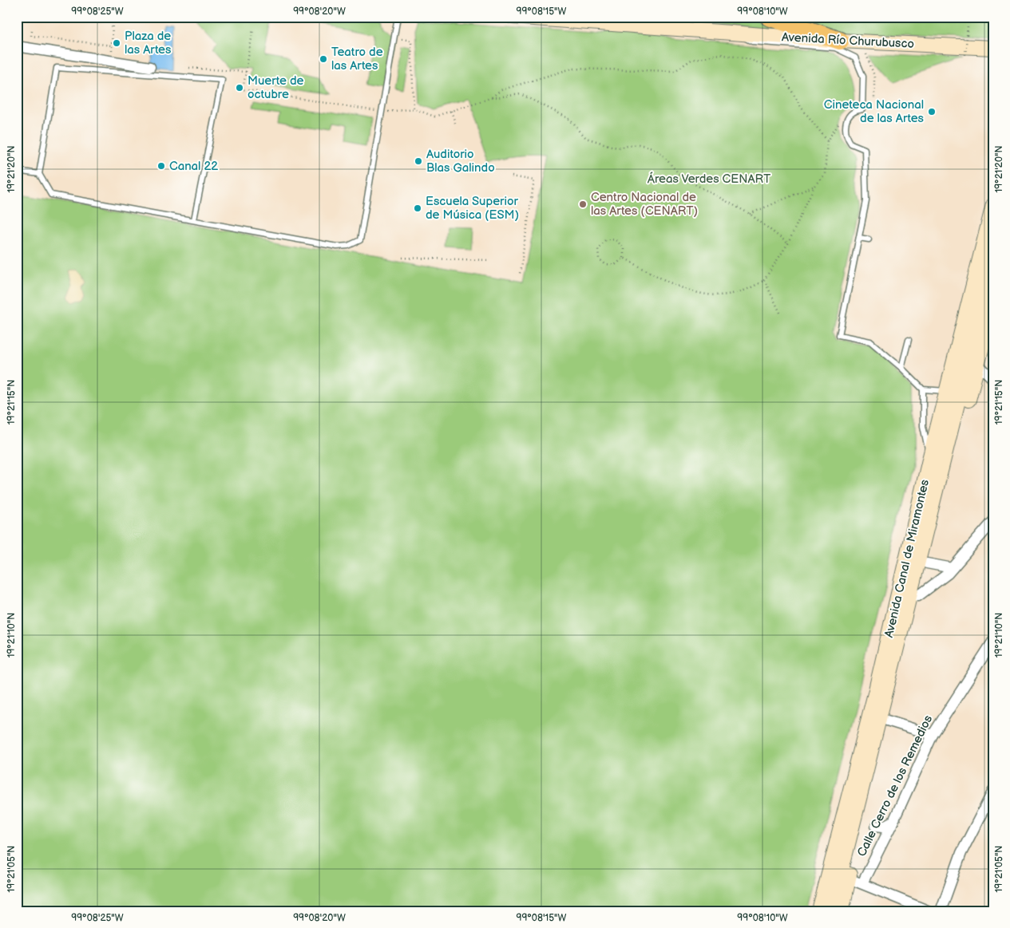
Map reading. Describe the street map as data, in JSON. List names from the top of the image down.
{
  "streets": {
    "main road": ["Avenida Río Churubusco", "Avenida Canal de Miramontes"],
    "street": ["Calle Cerro de los Remedios"]
  },
  "parks": ["Áreas Verdes CENART"],
  "places": [
    "Plaza de las Artes",
    "Teatro de las Artes",
    "Muerte de octubre",
    "Cineteca Nacional de las Artes",
    "Auditorio Blas Galindo",
    "Canal 22",
    "Centro Nacional de las Artes (CENART)",
    "Escuela Superior de Música (ESM)"
  ],
  "coordinates": [
    "99°08'25\"W",
    "99°08'20\"W",
    "99°08'15\"W",
    "99°08'10\"W",
    "19°21'20\"N",
    "19°21'15\"N",
    "19°21'10\"N",
    "19°21'05\"N"
  ]
}
